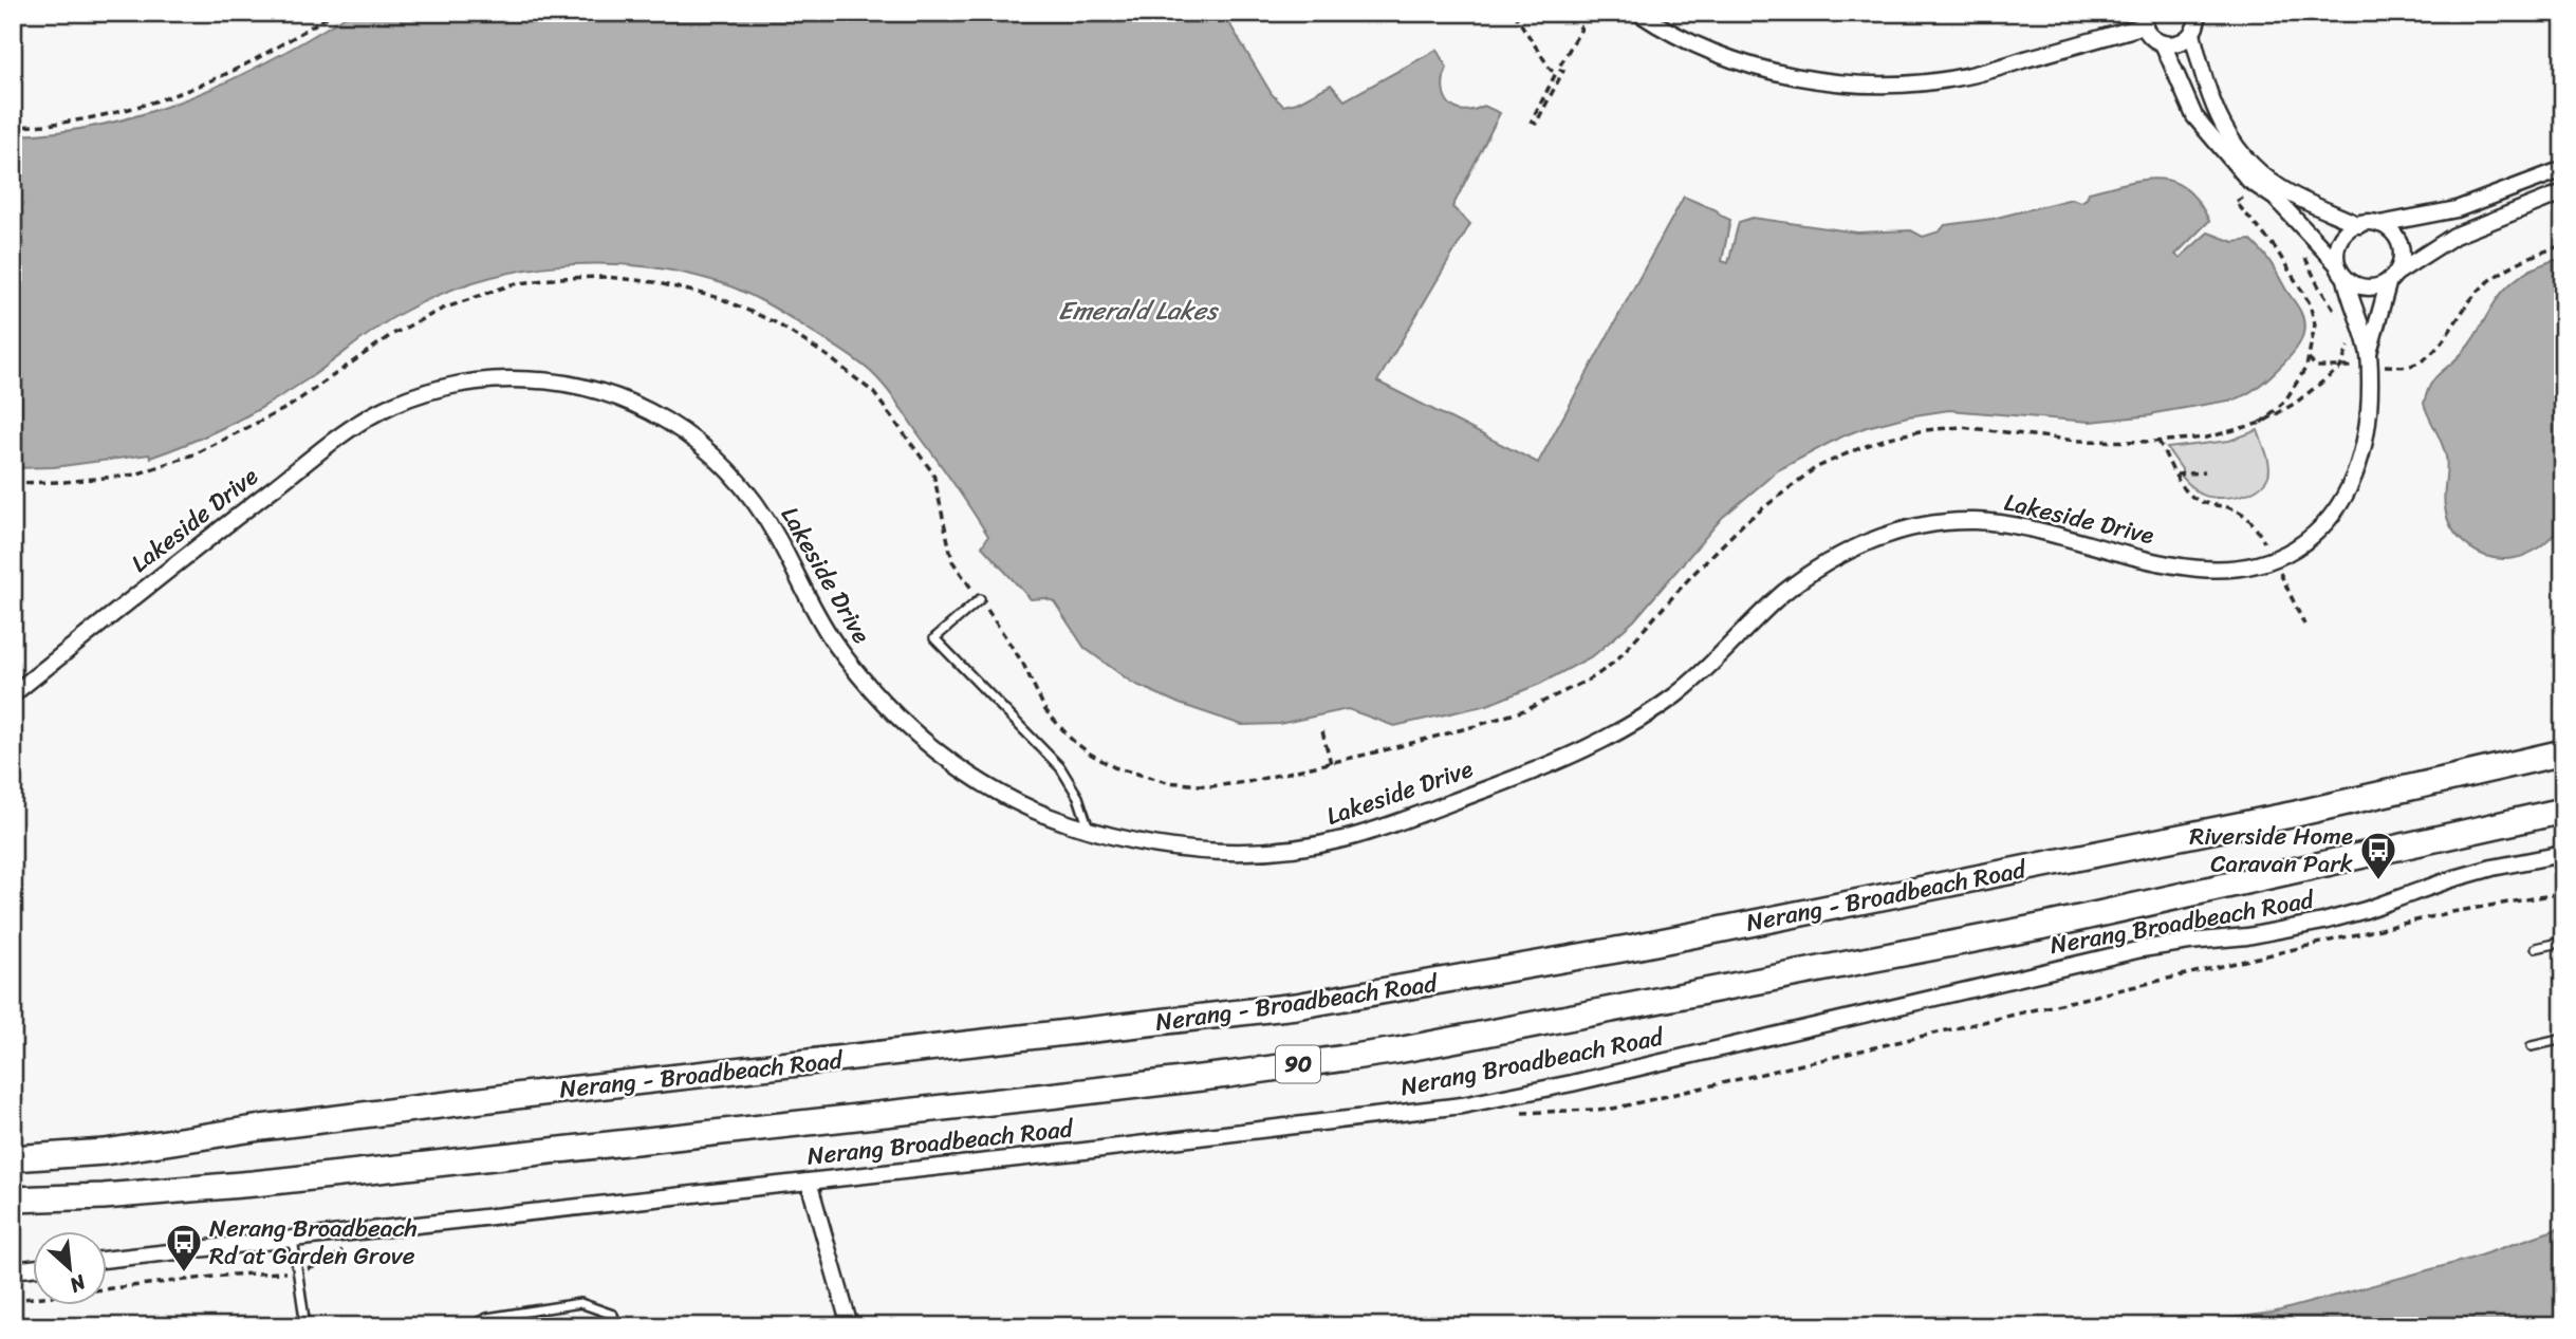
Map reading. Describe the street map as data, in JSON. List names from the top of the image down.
{
  "streets": {
    "main road": ["Nerang - Broadbeach Road", "90"],
    "street": ["Lakeside Drive", "Nerang Broadbeach Road"]
  },
  "water": ["Emerald Lakes"],
  "places": {
    "bus stop": ["Riverside Home Caravan Park", "Nerang Broadbeach Rd at Garden Grove"]
  },
  "north": "bottom right"
}
